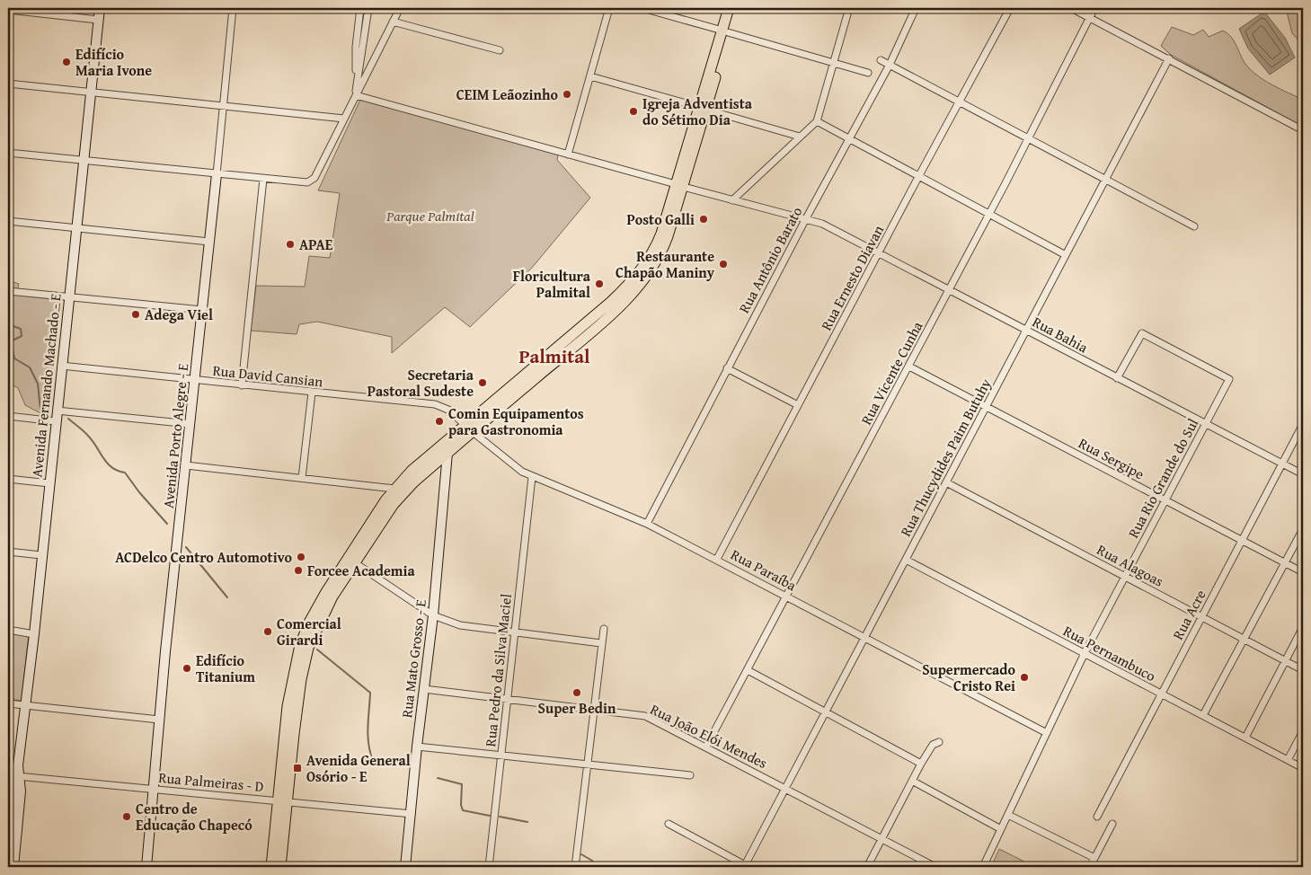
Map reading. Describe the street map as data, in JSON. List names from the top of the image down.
{
  "streets": {
    "street": [
      "Rua Antônio Barato",
      "Rua Ernesto Diavan",
      "Rua Bahia",
      "Rua Vicente Cunha",
      "Rua David Cansian",
      "Avenida Fernando Machado - E",
      "Avenida Porto Alegre - E",
      "Rua Thucydides Paim Butuhy",
      "Rua Sergipe",
      "Rua Rio Grande do Sul",
      "Rua Alagoas",
      "Rua Paraíba",
      "Rua Acre",
      "Rua Pernambuco",
      "Rua Mato Grosso - E",
      "Rua Pedro da Silva Maciel",
      "Rua João Elói Mendes",
      "Rua Palmeiras - D"
    ]
  },
  "crossings": [
    ["Rua Antônio Barato", "Rua Bahia"],
    ["Rua Antônio Barato", "Rua Paraíba"],
    ["Rua Ernesto Diavan", "Rua Bahia"],
    ["Rua Ernesto Diavan", "Rua Paraíba"],
    ["Rua Bahia", "Rua Vicente Cunha"],
    ["Rua Bahia", "Rua Thucydides Paim Butuhy"],
    ["Rua Bahia", "Rua Rio Grande do Sul"],
    ["Rua Bahia", "Rua Acre"],
    ["Rua Vicente Cunha", "Rua Sergipe"],
    ["Rua Vicente Cunha", "Rua Paraíba"],
    ["Rua Vicente Cunha", "Rua João Elói Mendes"],
    ["Rua David Cansian", "Avenida Fernando Machado - E"],
    ["Rua David Cansian", "Avenida Porto Alegre - E"],
    ["Rua David Cansian", "Rua Paraíba"],
    ["Avenida Fernando Machado - E", "Rua Palmeiras - D"],
    ["Avenida Porto Alegre - E", "Rua Palmeiras - D"],
    ["Rua Thucydides Paim Butuhy", "Rua Sergipe"],
    ["Rua Thucydides Paim Butuhy", "Rua Alagoas"],
    ["Rua Thucydides Paim Butuhy", "Rua Paraíba"],
    ["Rua Thucydides Paim Butuhy", "Rua Pernambuco"],
    ["Rua Thucydides Paim Butuhy", "Rua João Elói Mendes"],
    ["Rua Sergipe", "Rua Rio Grande do Sul"],
    ["Rua Sergipe", "Rua Acre"],
    ["Rua Rio Grande do Sul", "Rua Alagoas"],
    ["Rua Rio Grande do Sul", "Rua Paraíba"],
    ["Rua Rio Grande do Sul", "Rua Pernambuco"],
    ["Rua Alagoas", "Rua Acre"],
    ["Rua Paraíba", "Rua Pedro da Silva Maciel"],
    ["Rua Acre", "Rua Pernambuco"],
    ["Rua Mato Grosso - E", "Rua João Elói Mendes"],
    ["Rua Mato Grosso - E", "Rua Palmeiras - D"],
    ["Rua Pedro da Silva Maciel", "Rua João Elói Mendes"]
  ],
  "districts": ["Palmital"],
  "parks": ["Parque Palmital"],
  "places": {
    "other": [
      "Edifício Maria Ivone",
      "CEIM Leãozinho",
      "Igreja Adventista do Sétimo Dia",
      "Posto Galli",
      "APAE",
      "Restaurante Chapão Maniny",
      "Floricultura Palmital",
      "Adega Viel",
      "Secretaria Pastoral Sudeste",
      "Comin Equipamentos para Gastronomia",
      "ACDelco Centro Automotivo",
      "Forcee Academia",
      "Comercial Girardi",
      "Edifício Titanium",
      "Supermercado Cristo Rei",
      "Super Bedin",
      "Centro de Educação Chapecó"
    ],
    "transit": ["Avenida General Osório - E"]
  }
}
